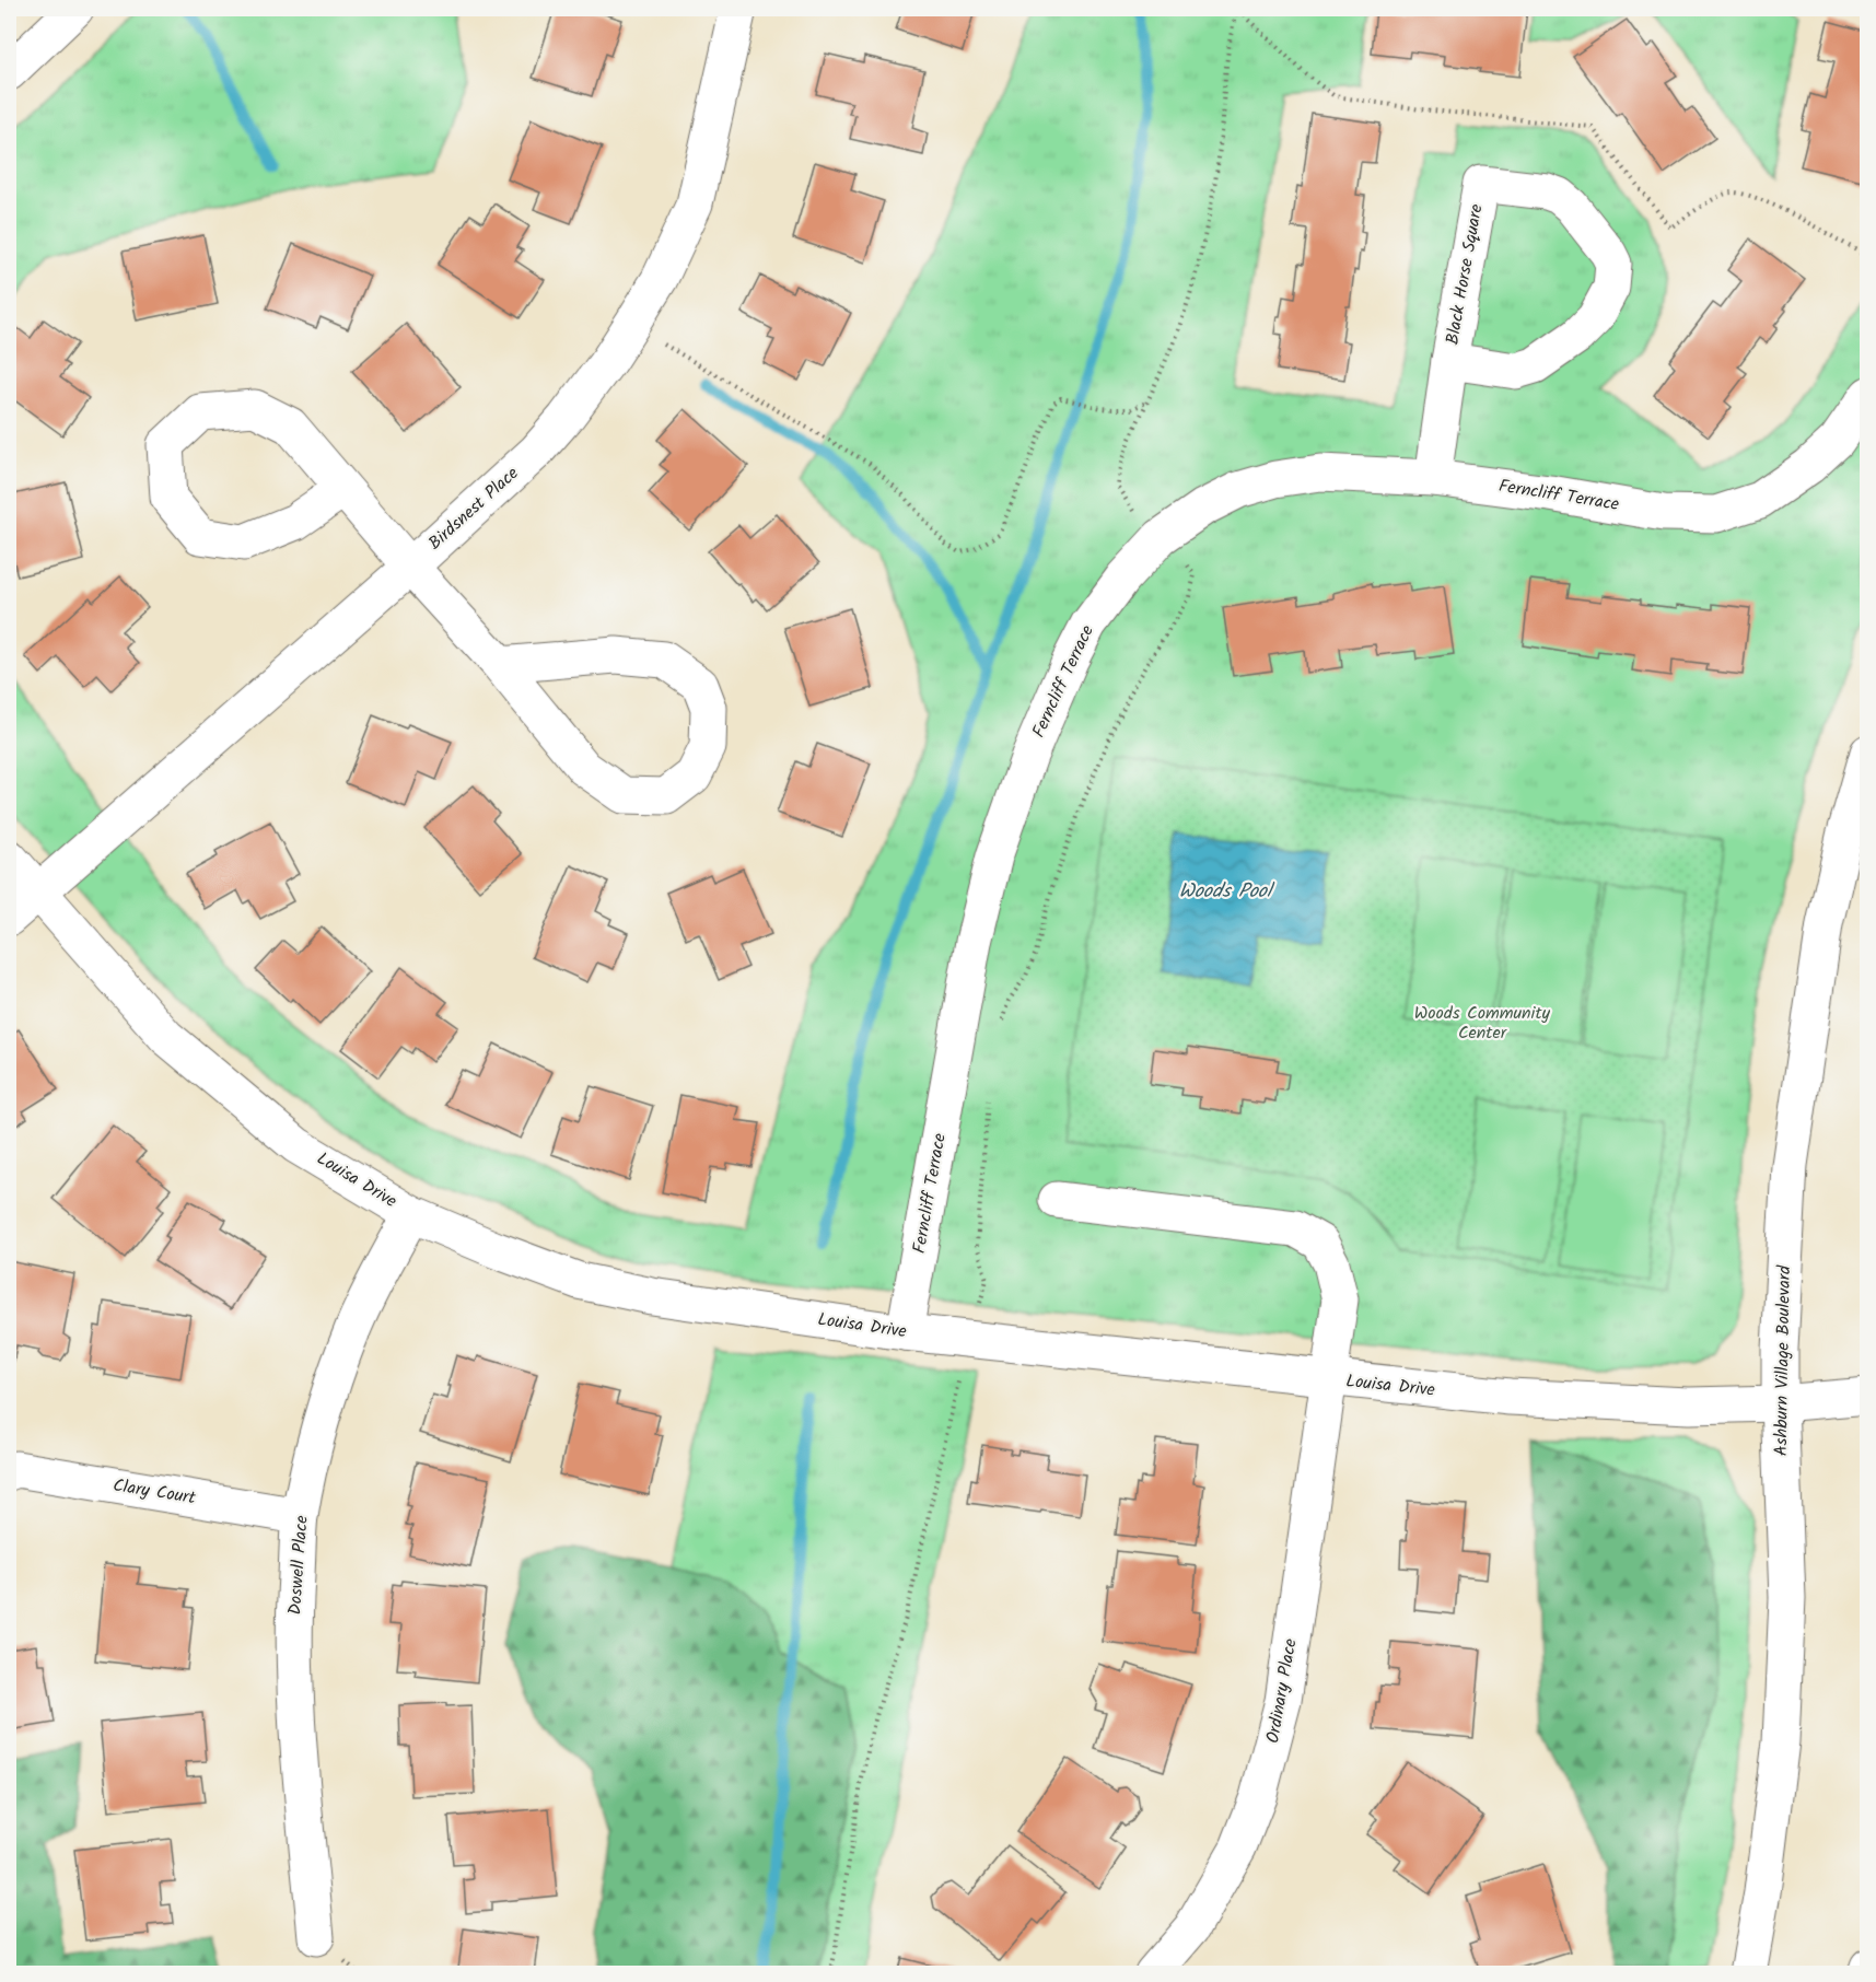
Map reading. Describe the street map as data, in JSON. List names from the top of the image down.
{
  "streets": {
    "street": [
      "Black Horse Square",
      "Ferncliff Terrace",
      "Birdsnest Place",
      "Louisa Drive",
      "Ashburn Village Boulevard",
      "Clary Court",
      "Doswell Place",
      "Ordinary Place"
    ]
  },
  "crossings": [
    ["Black Horse Square", "Ferncliff Terrace"],
    ["Ferncliff Terrace", "Louisa Drive"],
    ["Birdsnest Place", "Louisa Drive"],
    ["Louisa Drive", "Ashburn Village Boulevard"],
    ["Louisa Drive", "Doswell Place"],
    ["Louisa Drive", "Ordinary Place"],
    ["Clary Court", "Doswell Place"]
  ],
  "water": ["Woods Pool"],
  "parks": ["Woods Community Center"]
}
